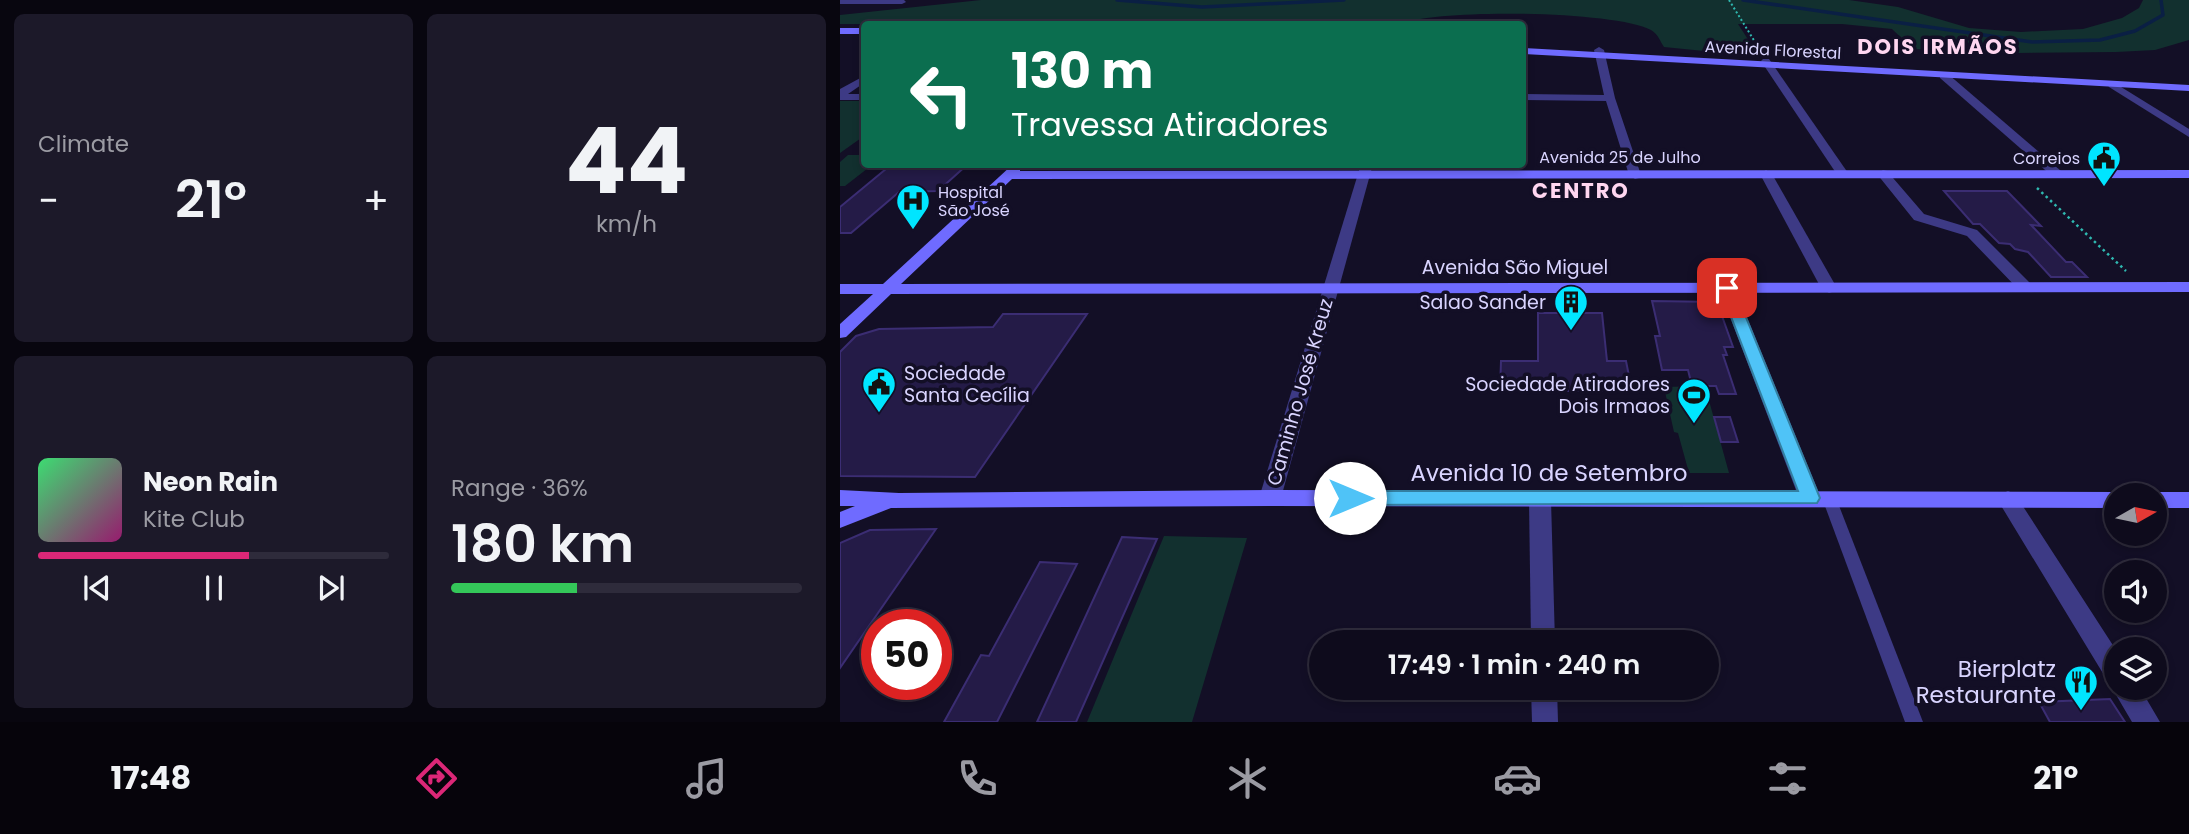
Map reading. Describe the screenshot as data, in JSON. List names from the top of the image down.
{
  "streets": {
    "main road": [
      "Avenida Florestal",
      "Avenida 25 de Julho",
      "Avenida São Miguel",
      "Avenida 10 de Setembro"
    ],
    "street": ["Caminho José Kreuz"]
  },
  "crossings": [
    ["Avenida 25 de Julho", "Caminho José Kreuz"],
    ["Avenida São Miguel", "Caminho José Kreuz"],
    ["Caminho José Kreuz", "Avenida 10 de Setembro"]
  ],
  "districts": ["DOIS IRMÃOS", "CENTRO"],
  "places": {
    "public building": ["Correios", "Sociedade Santa Cecília"],
    "hospital": ["Hospital São José"],
    "building": ["Salao Sander"],
    "sports": ["Sociedade Atiradores Dois Irmaos"],
    "restaurant": ["Bierplatz Restaurante"]
  },
  "north": "right",
  "page": {
    "tile": [
      "Climate",
      ["44", "km/h"],
      ["Range · 36%", "180 km"]
    ],
    "turn": ["130 m", "Travessa Atiradores"],
    "heat": ["−", "21°", "+"],
    "song": ["Neon Rain", "Kite Club"],
    "limit": "50",
    "trip": "17:49 · 1 min · 240 m",
    "tabs": ["17:48", "21°"]
  }
}
